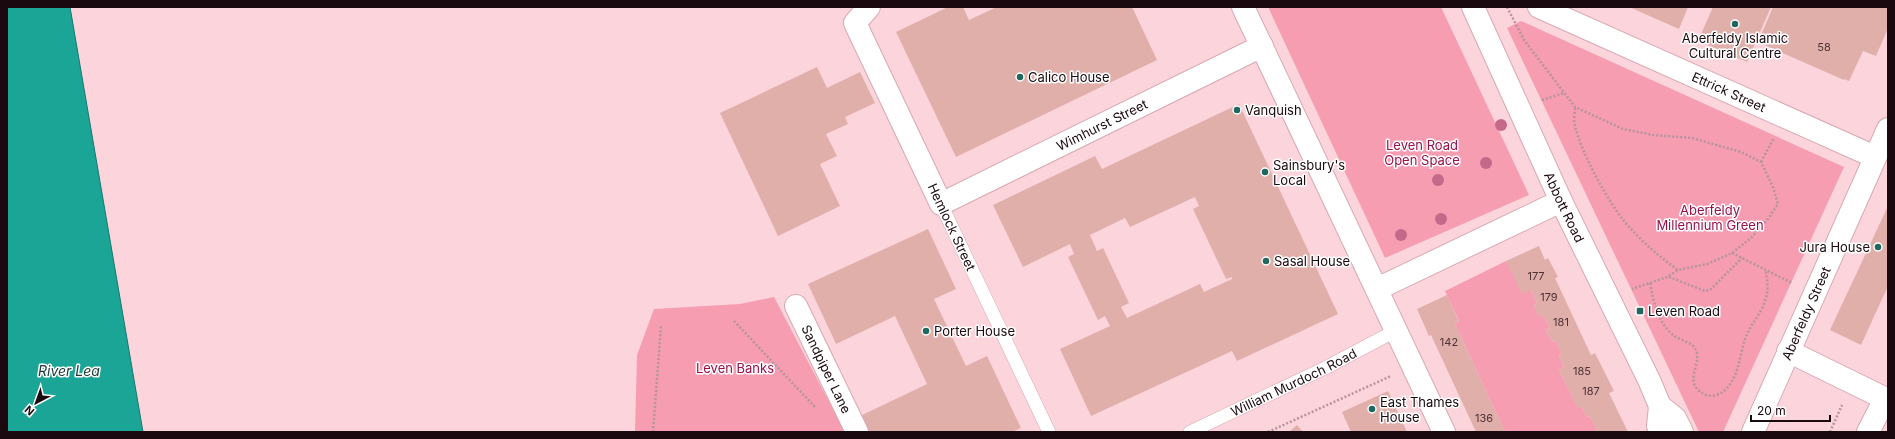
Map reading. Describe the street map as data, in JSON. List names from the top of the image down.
{
  "streets": {
    "street": [
      "Ettrick Street",
      "Wimhurst Street",
      "Abbott Road",
      "Hemlock Street",
      "Aberfeldy Street",
      "Sandpiper Lane"
    ],
    "lane": ["William Murdoch Road"]
  },
  "crossings": [
    ["Ettrick Street", "Aberfeldy Street"],
    ["Wimhurst Street", "Hemlock Street"]
  ],
  "water": ["River Lea"],
  "parks": ["Leven Road Open Space", "Aberfeldy Millennium Green", "Leven Banks"],
  "places": {
    "other": [
      "Aberfeldy Islamic Cultural Centre",
      "Calico House",
      "Vanquish",
      "Sainsbury's Local",
      "Jura House",
      "Sasal House",
      "Porter House",
      "East Thames House"
    ],
    "transit": ["Leven Road"]
  },
  "house_numbers": [
    "58",
    "177",
    "179",
    "181",
    "142",
    "185",
    "187",
    "136"
  ],
  "scale_bar": "20 m",
  "north": "bottom left"
}
